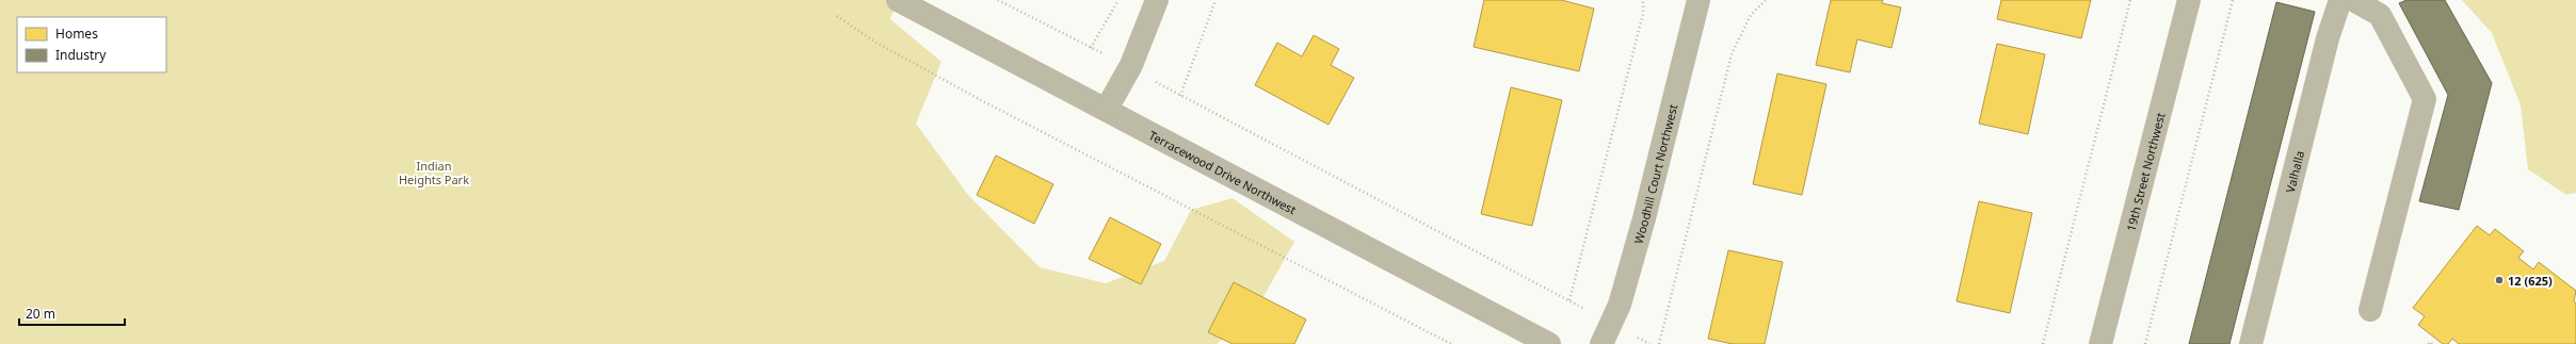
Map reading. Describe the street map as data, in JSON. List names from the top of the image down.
{
  "streets": {
    "street": [
      "Valhalla",
      "Terracewood Drive Northwest",
      "19th Street Northwest",
      "Woodhill Court Northwest"
    ]
  },
  "parks": ["Indian Heights Park"],
  "places": ["12 (625)"],
  "legend": ["Homes", "Industry"],
  "scale_bar": "20 m"
}
